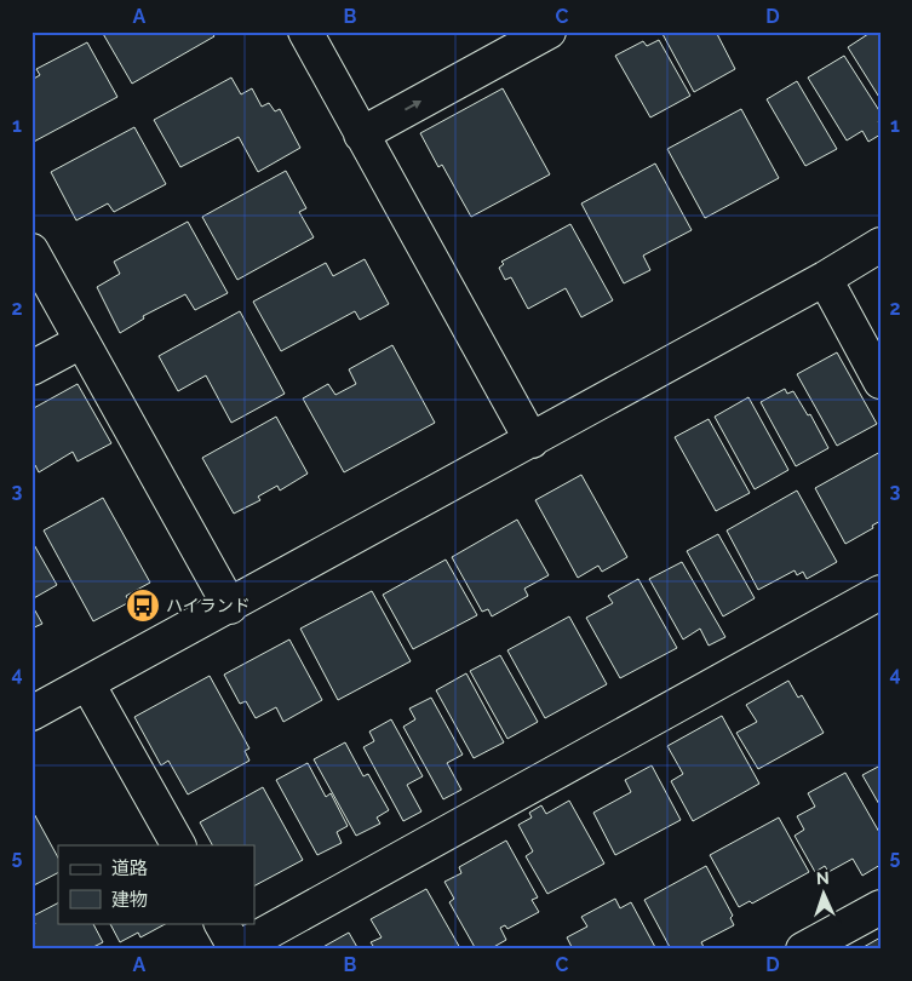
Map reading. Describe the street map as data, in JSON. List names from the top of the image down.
{
  "places": {
    "bus stop": ["ハイランド"]
  },
  "legend": ["道路", "建物"],
  "north": "top",
  "grid": {
    "columns": [
      "A",
      "B",
      "C",
      "D"
    ],
    "rows": [
      "1",
      "2",
      "3",
      "4",
      "5"
    ]
  }
}
